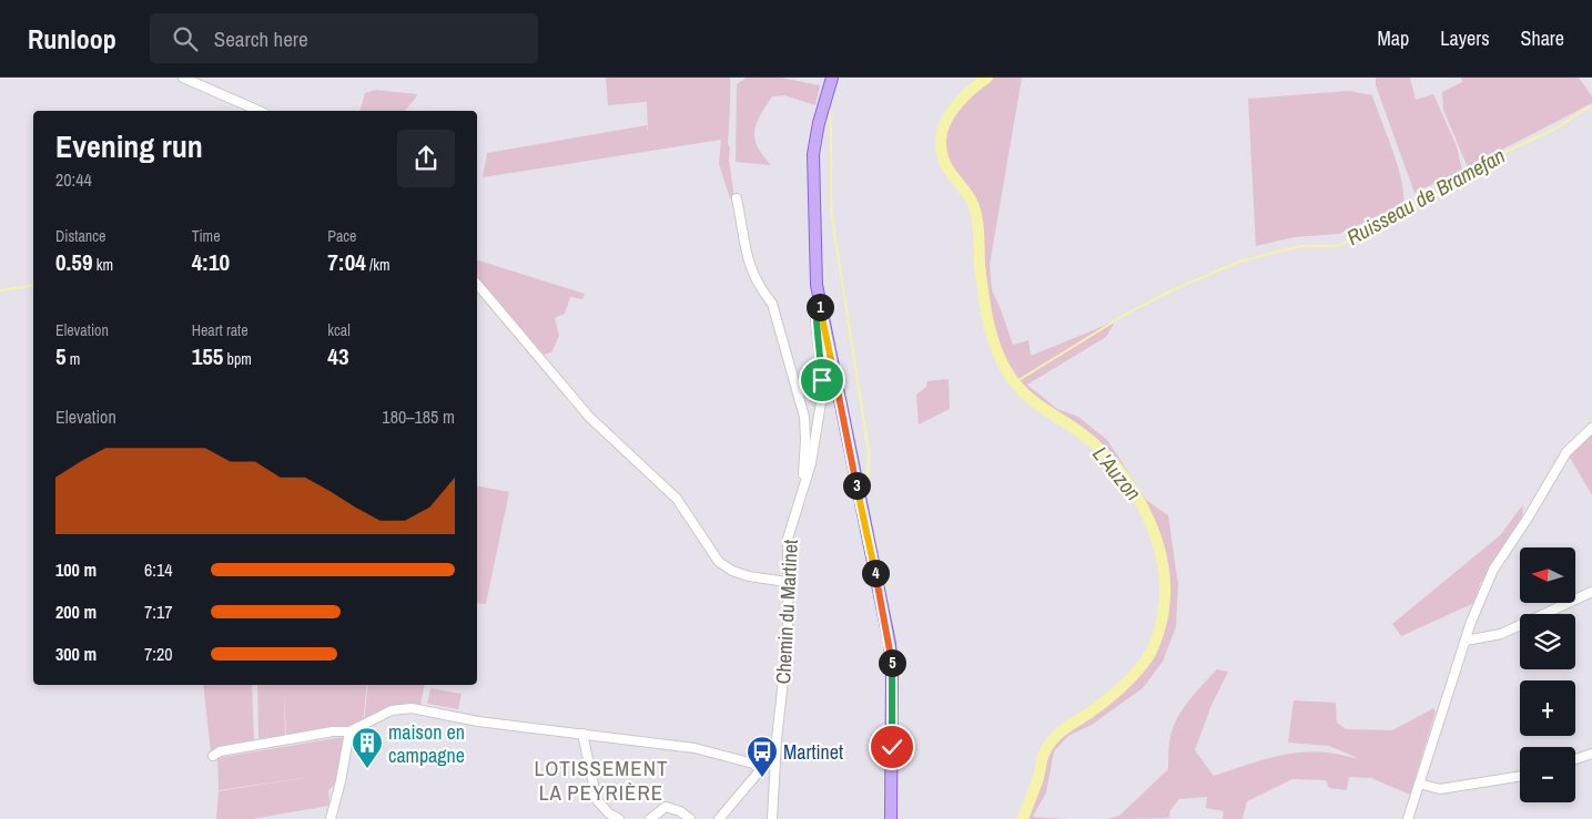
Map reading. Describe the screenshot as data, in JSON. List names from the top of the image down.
{
  "streets": {
    "street": ["Chemin du Martinet"]
  },
  "districts": ["LOTISSEMENT LA PEYRIÈRE"],
  "water": ["Ruisseau de Bramefan", "L'Auzon"],
  "places": {
    "building": ["maison en campagne"],
    "bus stop": ["Martinet"]
  },
  "north": "left",
  "page": {
    "header": "Runloop",
    "search": "Search here",
    "nav": ["Map", "Layers", "Share"],
    "heading": ["Evening run", "20:44"],
    "stats": [
      ["Distance", "0.59 km"],
      ["Time", "4:10"],
      ["Pace", "7:04 /km"],
      ["Elevation", "5 m"],
      ["Heart rate", "155 bpm"],
      ["kcal", "43"]
    ],
    "pins": [
      "1",
      "3",
      "4",
      "5"
    ],
    "chart": ["Elevation", "180–185 m"],
    "map_buttons": ["+", "−"],
    "list": [
      {
        "name": "100 m",
        "note": "6:14"
      },
      {
        "name": "200 m",
        "note": "7:17"
      },
      {
        "name": "300 m",
        "note": "7:20"
      }
    ]
  }
}
